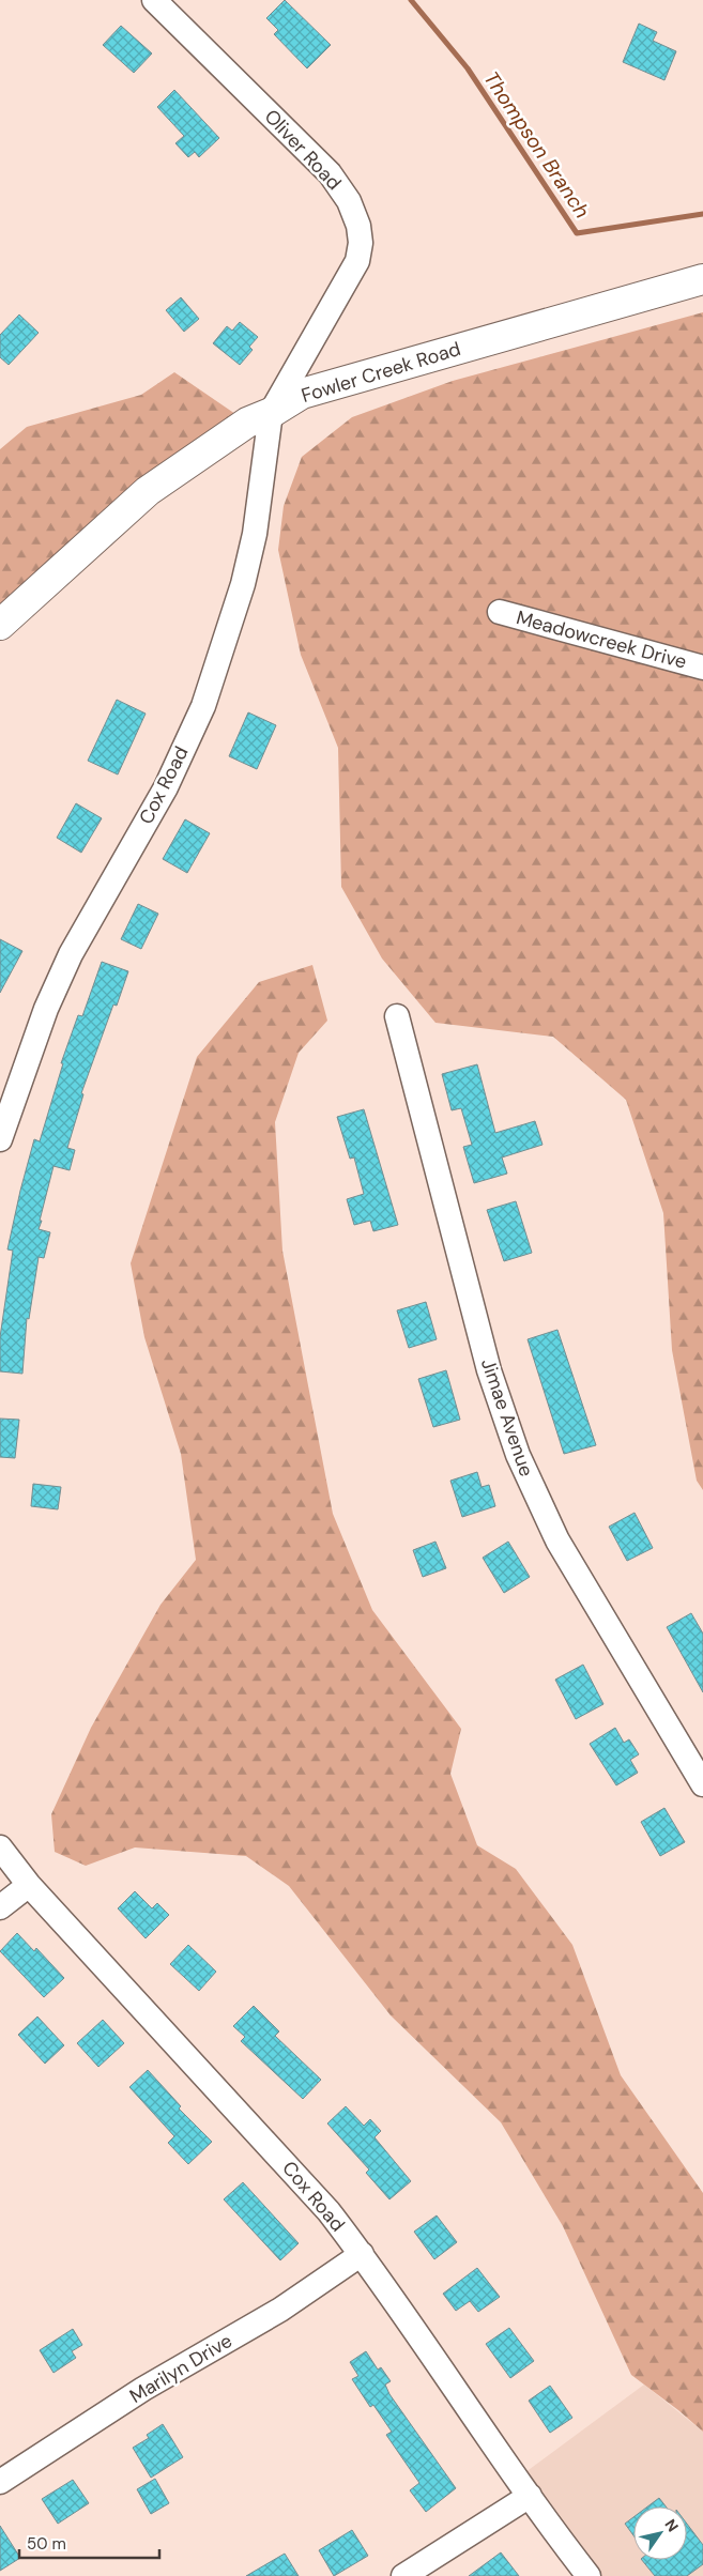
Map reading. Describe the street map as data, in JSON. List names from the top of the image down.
{
  "streets": {
    "main road": ["Fowler Creek Road"],
    "street": [
      "Oliver Road",
      "Meadowcreek Drive",
      "Cox Road",
      "Jimae Avenue",
      "Marilyn Drive"
    ]
  },
  "crossings": [
    ["Oliver Road", "Fowler Creek Road"],
    ["Oliver Road", "Cox Road"],
    ["Fowler Creek Road", "Cox Road"],
    ["Cox Road", "Marilyn Drive"]
  ],
  "water": ["Thompson Branch"],
  "scale_bar": "50 m",
  "north": "top right"
}
